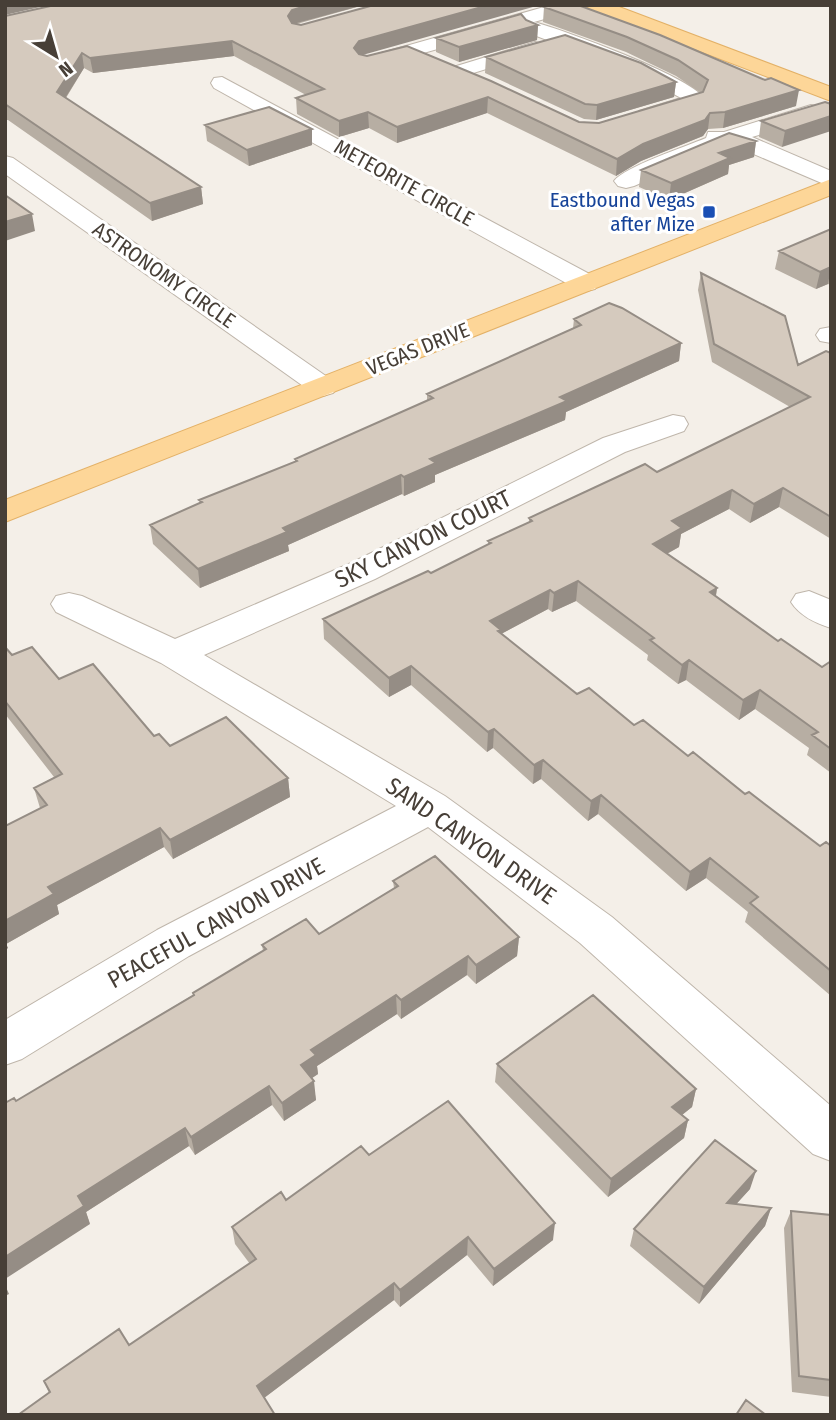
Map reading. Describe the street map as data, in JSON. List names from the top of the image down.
{
  "streets": {
    "main road": ["VEGAS DRIVE"],
    "street": [
      "METEORITE CIRCLE",
      "ASTRONOMY CIRCLE",
      "SKY CANYON COURT",
      "SAND CANYON DRIVE",
      "PEACEFUL CANYON DRIVE"
    ]
  },
  "crossings": [
    ["METEORITE CIRCLE", "VEGAS DRIVE"],
    ["ASTRONOMY CIRCLE", "VEGAS DRIVE"],
    ["SKY CANYON COURT", "SAND CANYON DRIVE"],
    ["SAND CANYON DRIVE", "PEACEFUL CANYON DRIVE"]
  ],
  "places": {
    "transit": ["Eastbound Vegas after Mize"]
  },
  "north": "bottom right"
}
